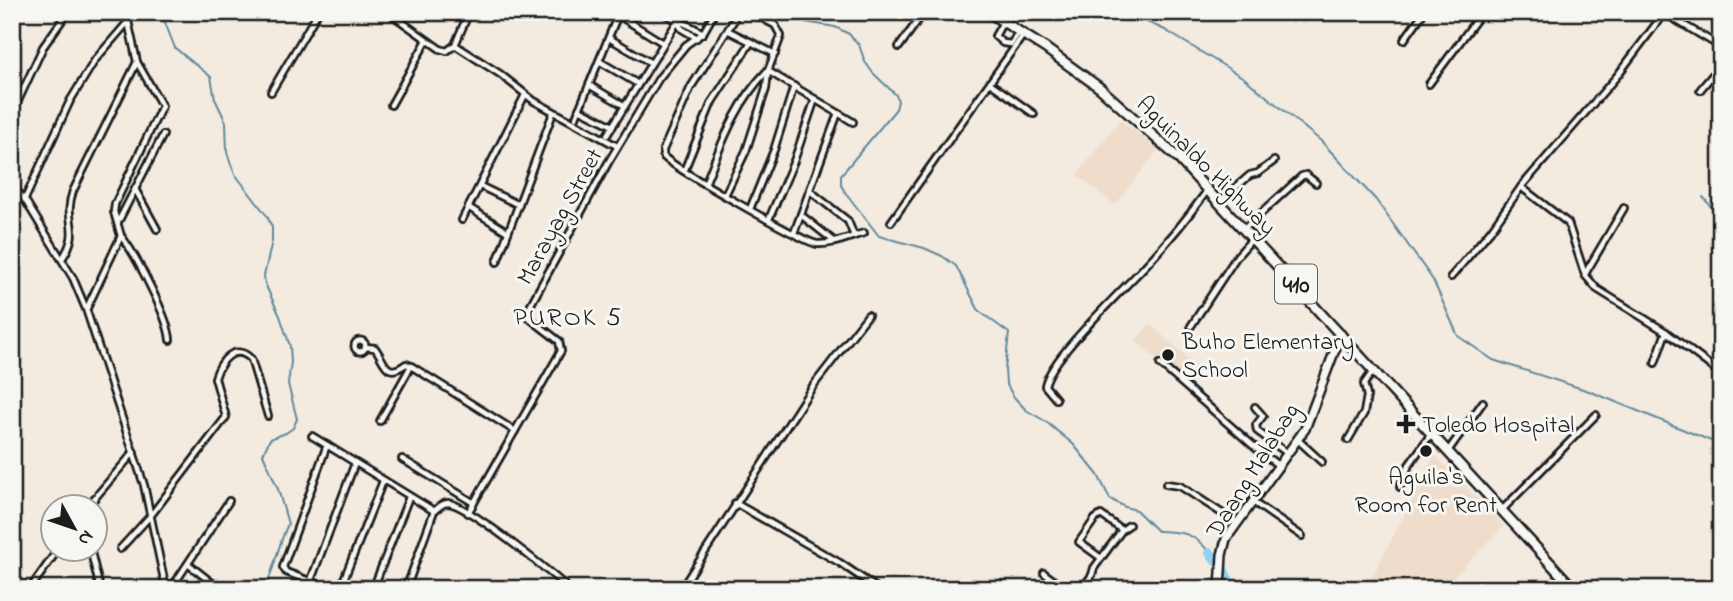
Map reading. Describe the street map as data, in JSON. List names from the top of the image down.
{
  "streets": {
    "main road": ["Aguinaldo Highway", "410"],
    "street": ["Marayag Street", "Daang Malabag"]
  },
  "crossings": [
    ["Aguinaldo Highway", "Daang Malabag"]
  ],
  "districts": ["PUROK 5"],
  "places": {
    "other": ["Buho Elementary School", "Aguila's Room for Rent"],
    "health": ["Toledo Hospital"]
  },
  "north": "bottom right"
}
